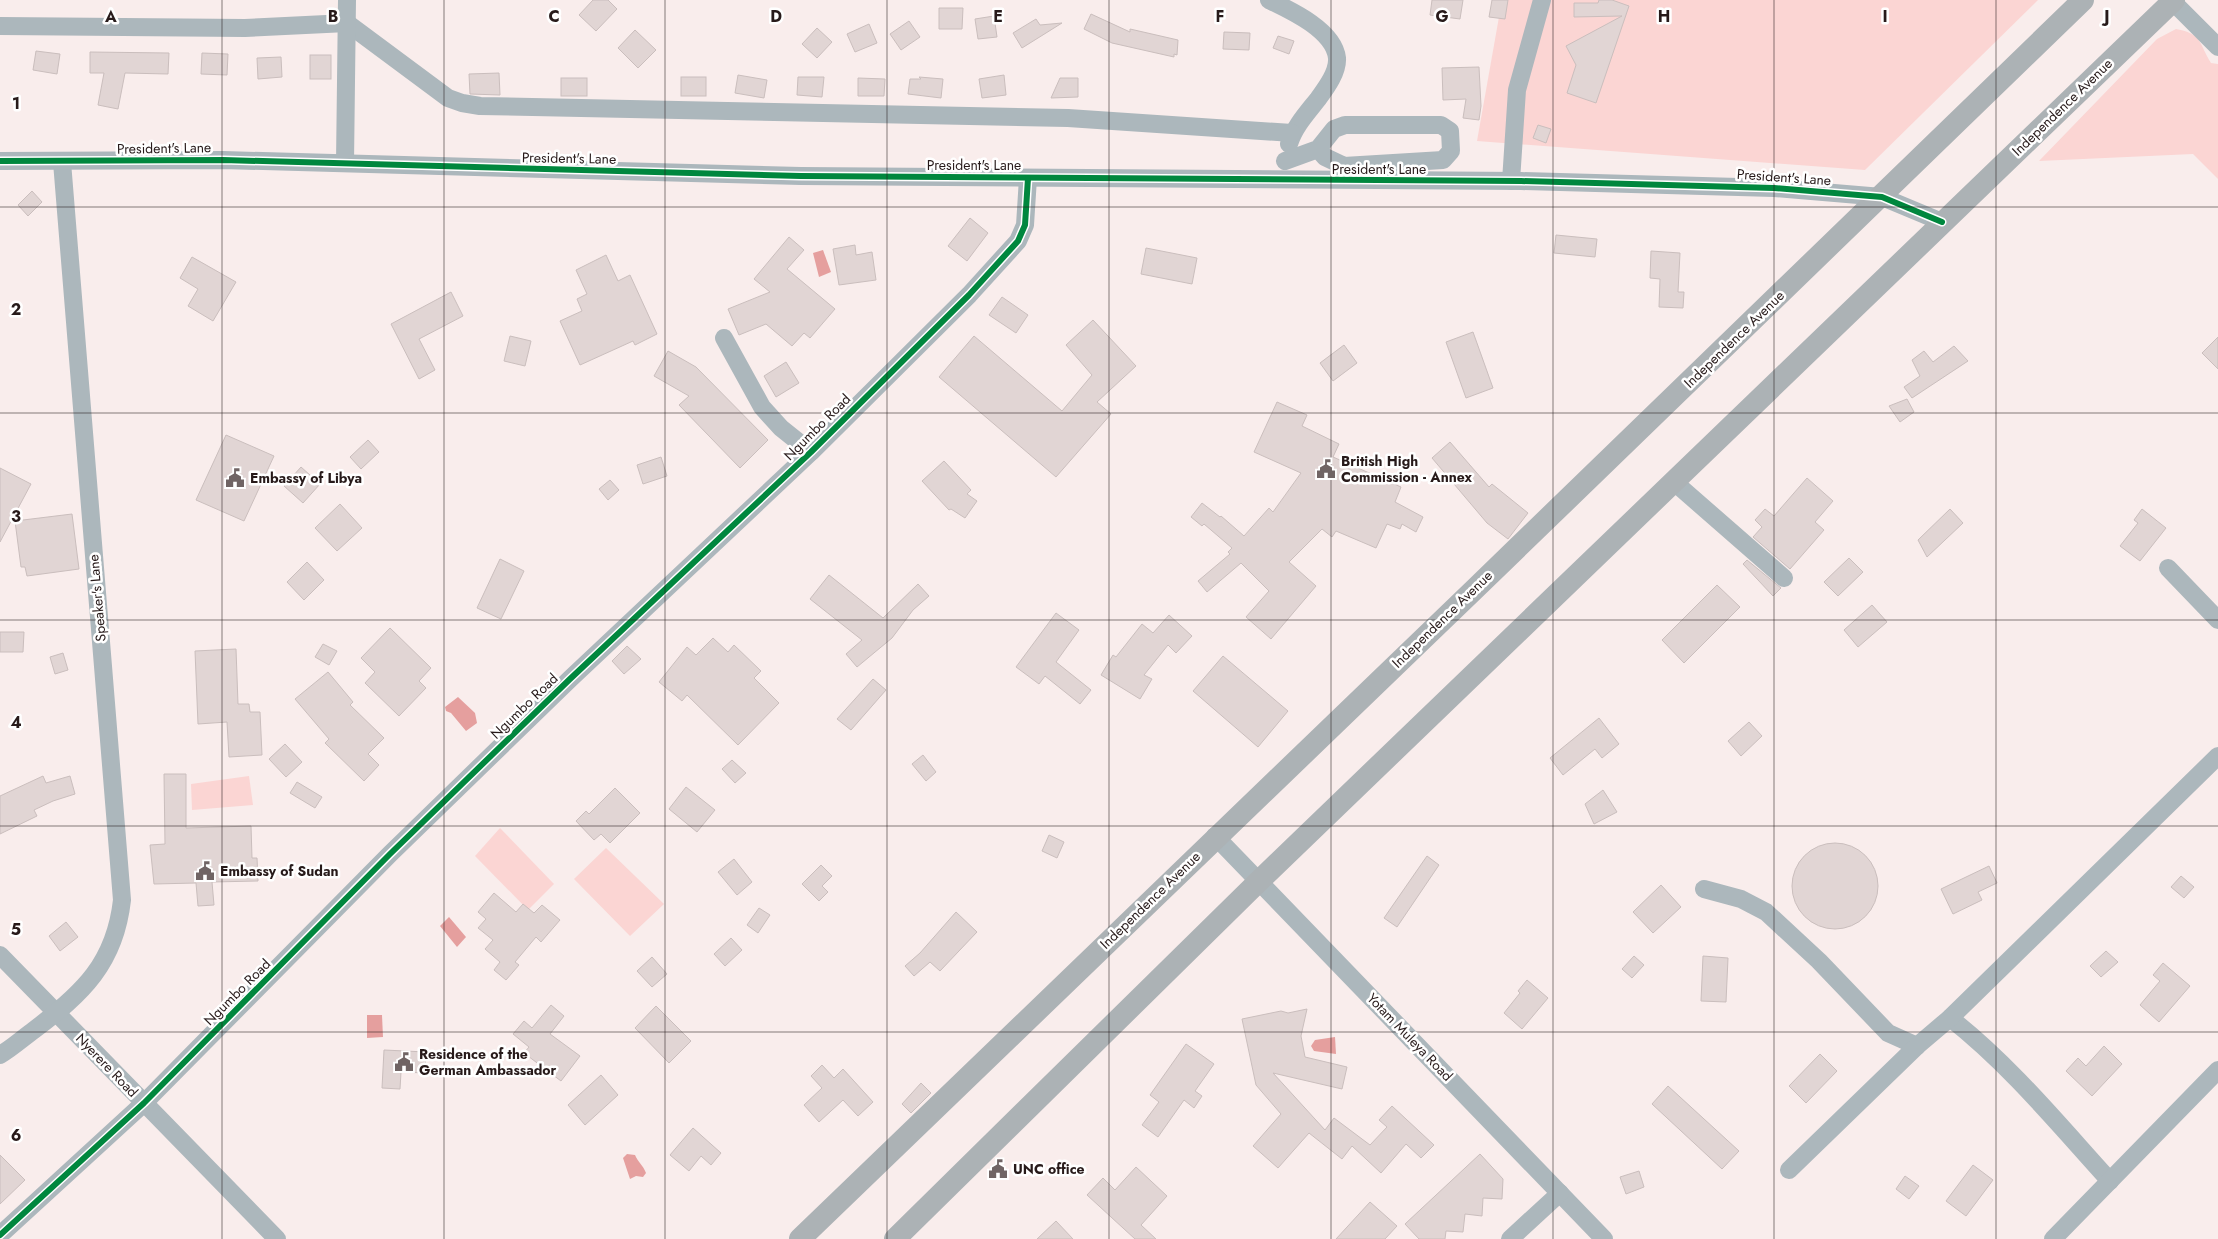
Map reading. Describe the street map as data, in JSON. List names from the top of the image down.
{
  "streets": {
    "main road": ["Independence Avenue"],
    "street": [
      "President's Lane",
      "Ngumbo Road",
      "Speaker's Lane",
      "Yotam Muleya Road",
      "Nyerere Road"
    ]
  },
  "crossings": [
    ["Independence Avenue", "President's Lane"],
    ["Independence Avenue", "Yotam Muleya Road"],
    ["President's Lane", "Ngumbo Road"],
    ["President's Lane", "Speaker's Lane"],
    ["Ngumbo Road", "Nyerere Road"],
    ["Speaker's Lane", "Nyerere Road"]
  ],
  "places": {
    "public building": [
      "British High Commission - Annex",
      "Embassy of Libya",
      "Embassy of Sudan",
      "Residence of the German Ambassador",
      "UNC office"
    ]
  },
  "grid": {
    "columns": [
      "A",
      "B",
      "C",
      "D",
      "E",
      "F",
      "G",
      "H",
      "I",
      "J"
    ],
    "rows": [
      "1",
      "2",
      "3",
      "4",
      "5",
      "6"
    ]
  }
}
